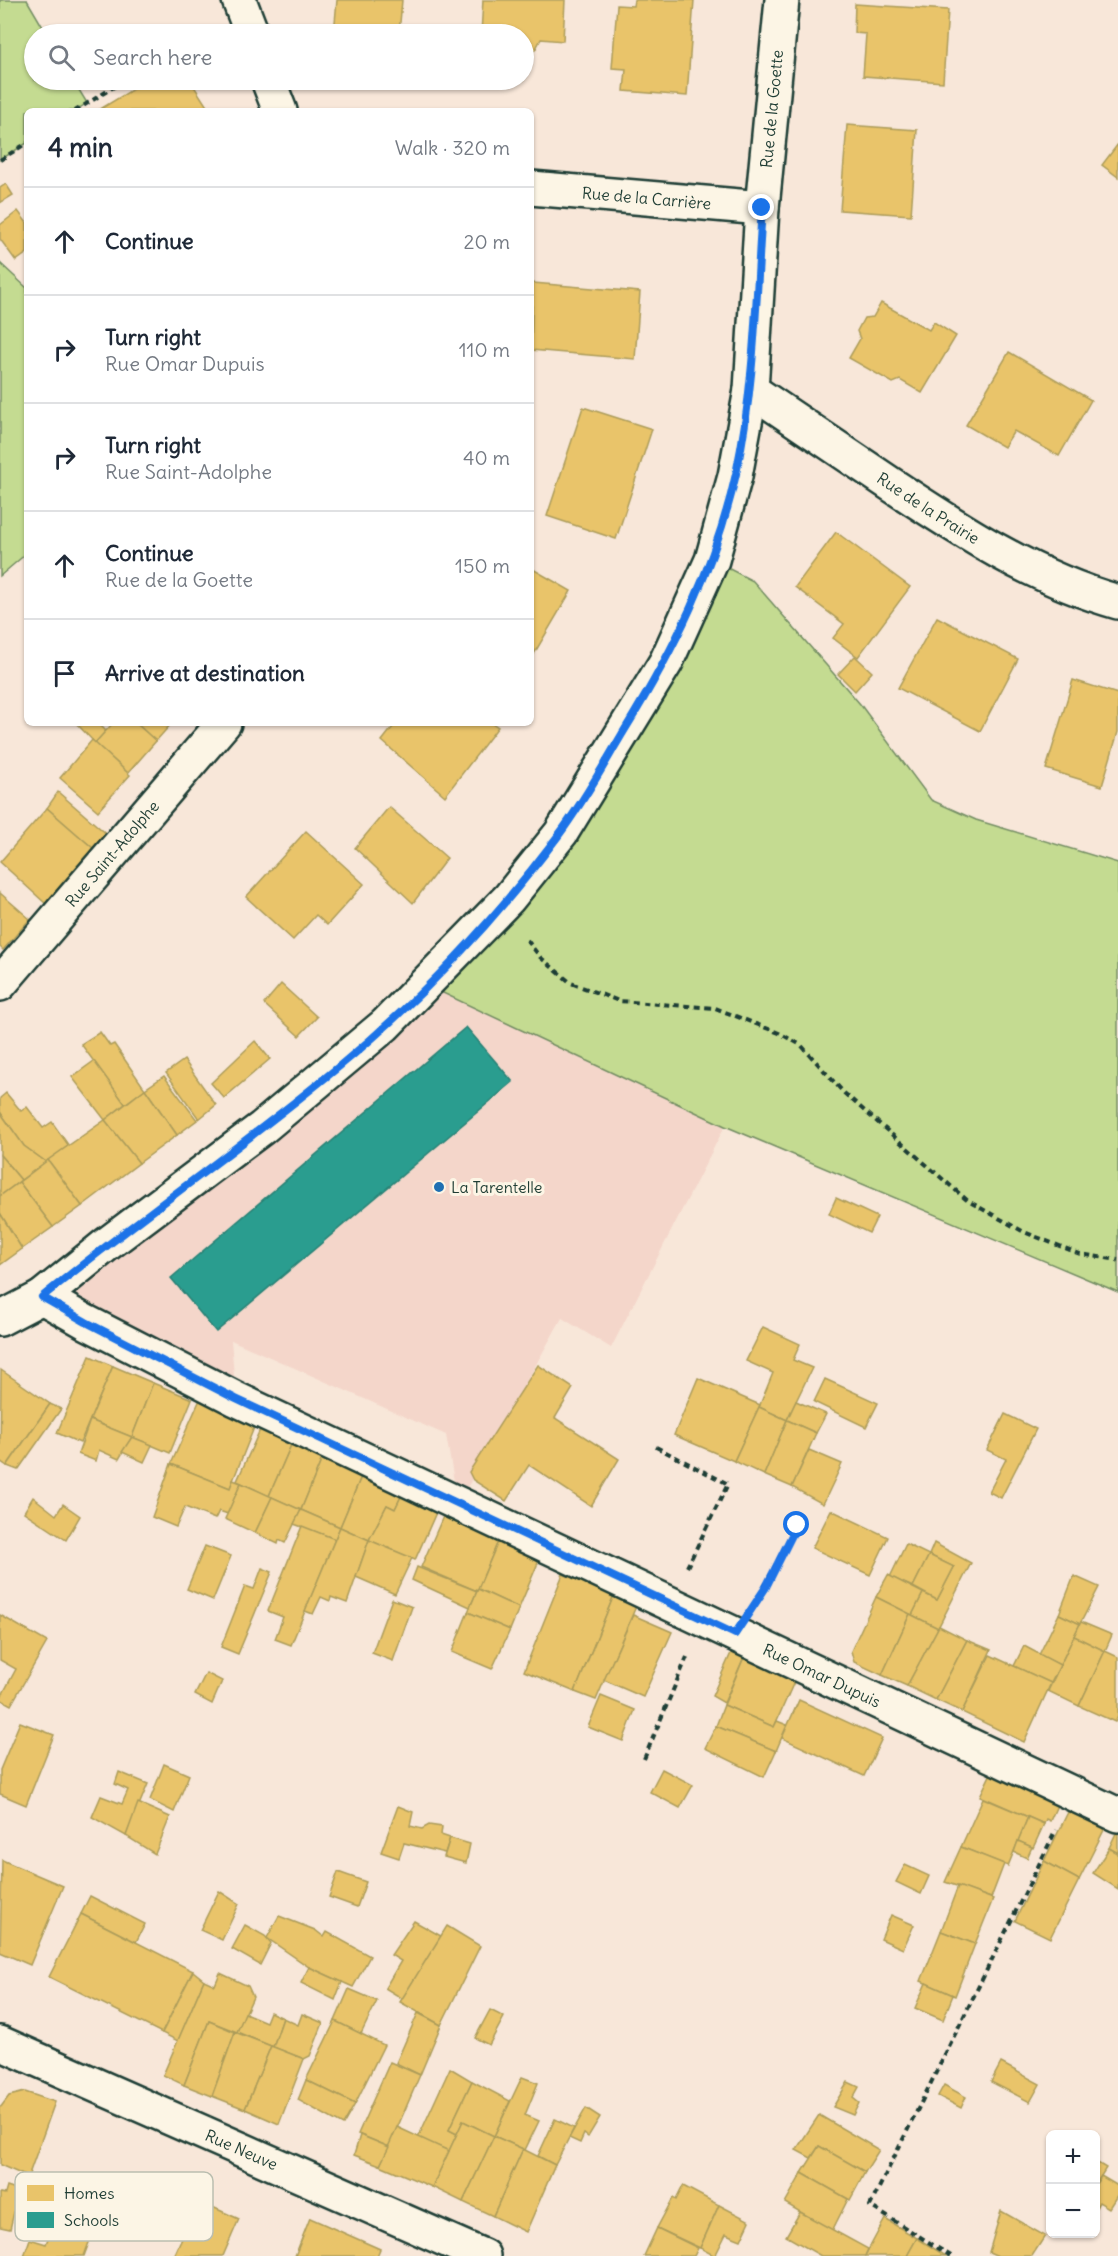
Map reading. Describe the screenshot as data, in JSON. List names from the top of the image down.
{
  "streets": {
    "street": [
      "Rue de la Goette",
      "Rue de la Carrière",
      "Rue de la Prairie",
      "Rue Saint-Adolphe",
      "Rue Omar Dupuis",
      "Rue Neuve"
    ]
  },
  "crossings": [
    ["Rue de la Goette", "Rue de la Carrière"],
    ["Rue de la Goette", "Rue de la Prairie"],
    ["Rue de la Goette", "Rue Omar Dupuis"]
  ],
  "places": ["La Tarentelle"],
  "legend": ["Homes", "Schools"],
  "page": {
    "search": "Search here",
    "heading": ["4 min", "Walk · 320 m"],
    "list": [
      ["Continue", "20 m"],
      ["Turn right", "Rue Omar Dupuis", "110 m"],
      ["Turn right", "Rue Saint-Adolphe", "40 m"],
      ["Continue", "Rue de la Goette", "150 m"],
      "Arrive at destination"
    ],
    "map_buttons": ["+", "−"]
  }
}
